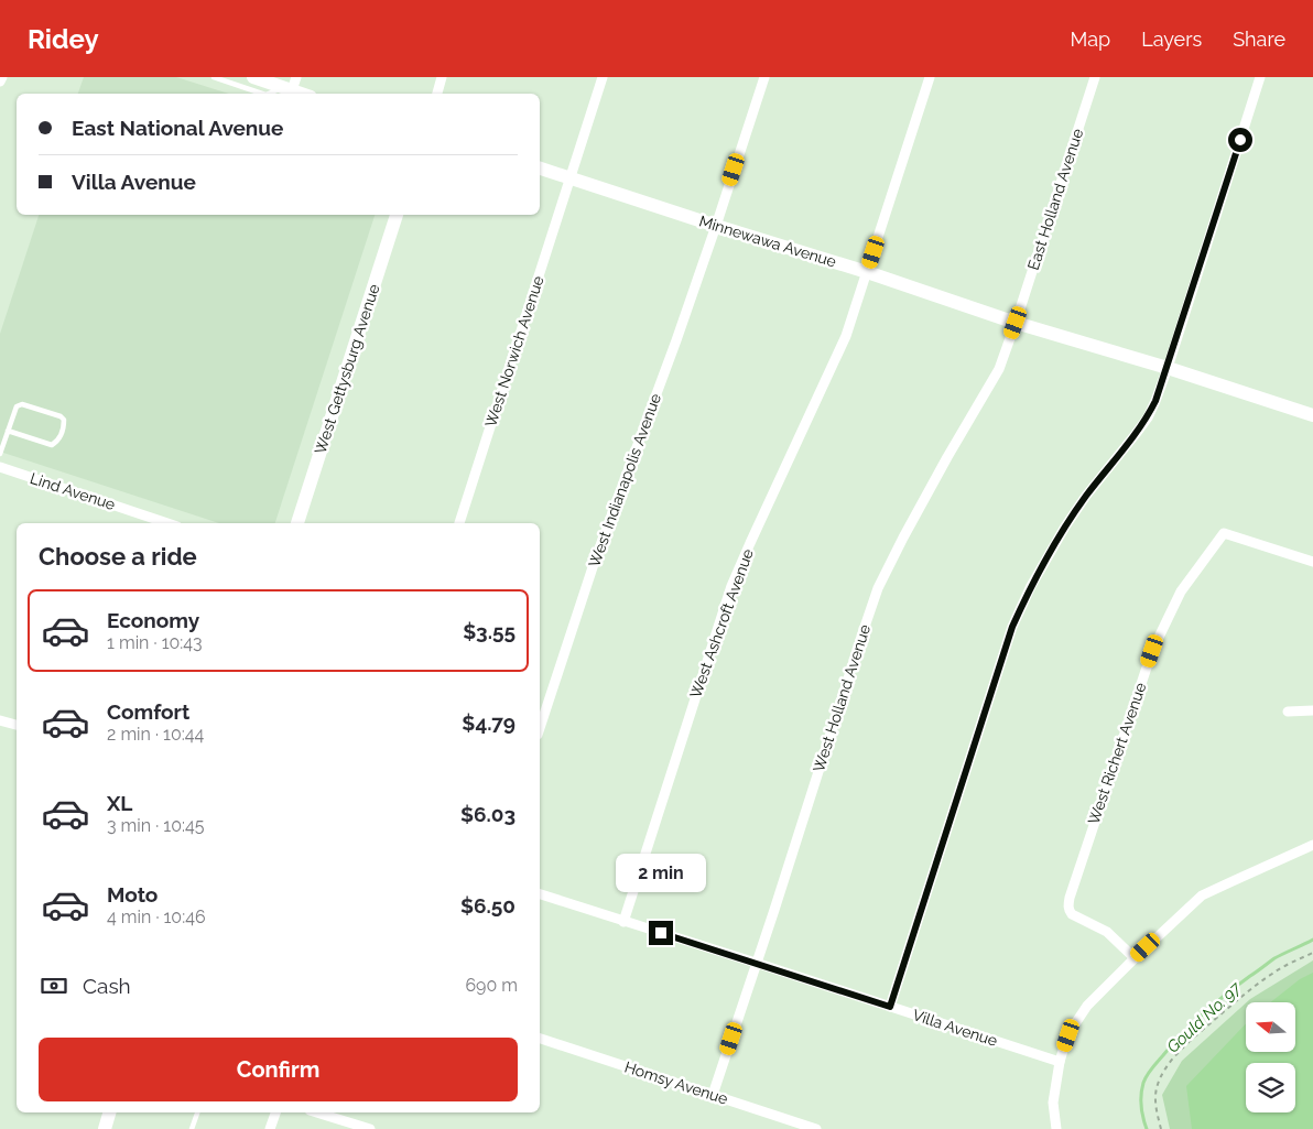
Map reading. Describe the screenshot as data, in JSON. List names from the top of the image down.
{
  "streets": {
    "street": [
      "East Holland Avenue",
      "Minnewawa Avenue",
      "West Norwich Avenue",
      "West Gettysburg Avenue",
      "West Indianapolis Avenue",
      "Lind Avenue",
      "West Ashcroft Avenue",
      "West Holland Avenue",
      "West Richert Avenue",
      "Villa Avenue",
      "Homsy Avenue"
    ]
  },
  "crossings": [
    ["East Holland Avenue", "Minnewawa Avenue"],
    ["East Holland Avenue", "West Holland Avenue"],
    ["Minnewawa Avenue", "West Norwich Avenue"],
    ["Minnewawa Avenue", "West Indianapolis Avenue"],
    ["Minnewawa Avenue", "West Ashcroft Avenue"],
    ["Minnewawa Avenue", "West Holland Avenue"],
    ["West Ashcroft Avenue", "Villa Avenue"],
    ["West Holland Avenue", "Villa Avenue"],
    ["West Holland Avenue", "Homsy Avenue"]
  ],
  "water": ["Gould No. 97"],
  "north": "left",
  "page": {
    "header": "Ridey",
    "nav": ["Map", "Layers", "Share"],
    "banner": ["East National Avenue", "Villa Avenue"],
    "heading": "Choose a ride",
    "list": [
      {
        "name": "Economy",
        "note": "1 min · 10:43",
        "value": "$3.55"
      },
      {
        "name": "Comfort",
        "note": "2 min · 10:44",
        "value": "$4.79"
      },
      {
        "name": "XL",
        "note": "3 min · 10:45",
        "value": "$6.03"
      },
      {
        "name": "Moto",
        "note": "4 min · 10:46",
        "value": "$6.50"
      }
    ],
    "bubble": "2 min",
    "pay": ["Cash", "690 m"],
    "buttons": "Confirm"
  }
}
